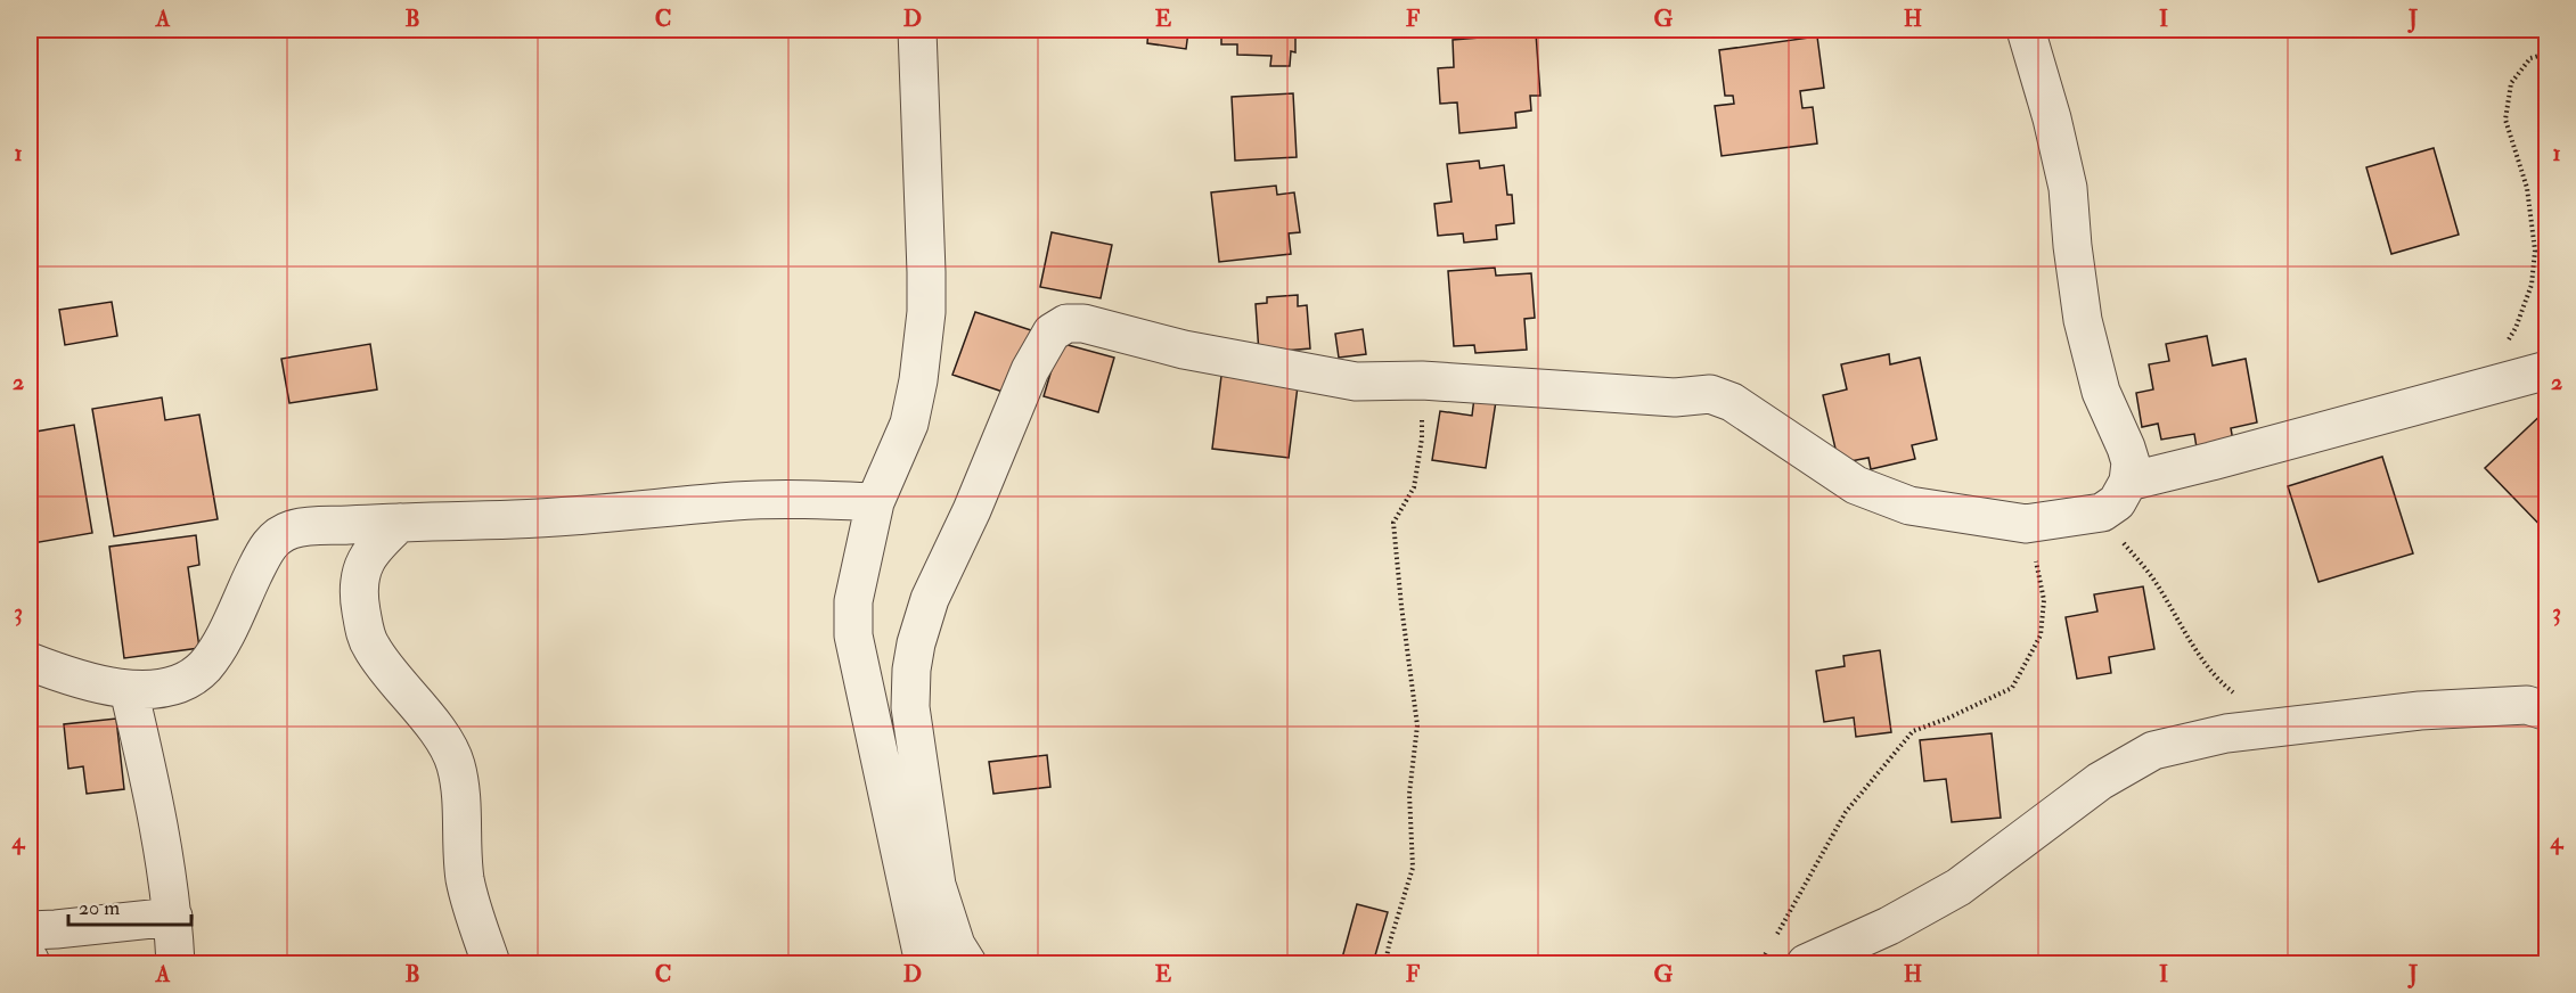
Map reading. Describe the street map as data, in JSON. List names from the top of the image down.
{
  "scale_bar": "20 m",
  "grid": {
    "columns": [
      "A",
      "B",
      "C",
      "D",
      "E",
      "F",
      "G",
      "H",
      "I",
      "J"
    ],
    "rows": [
      "1",
      "2",
      "3",
      "4"
    ]
  }
}
